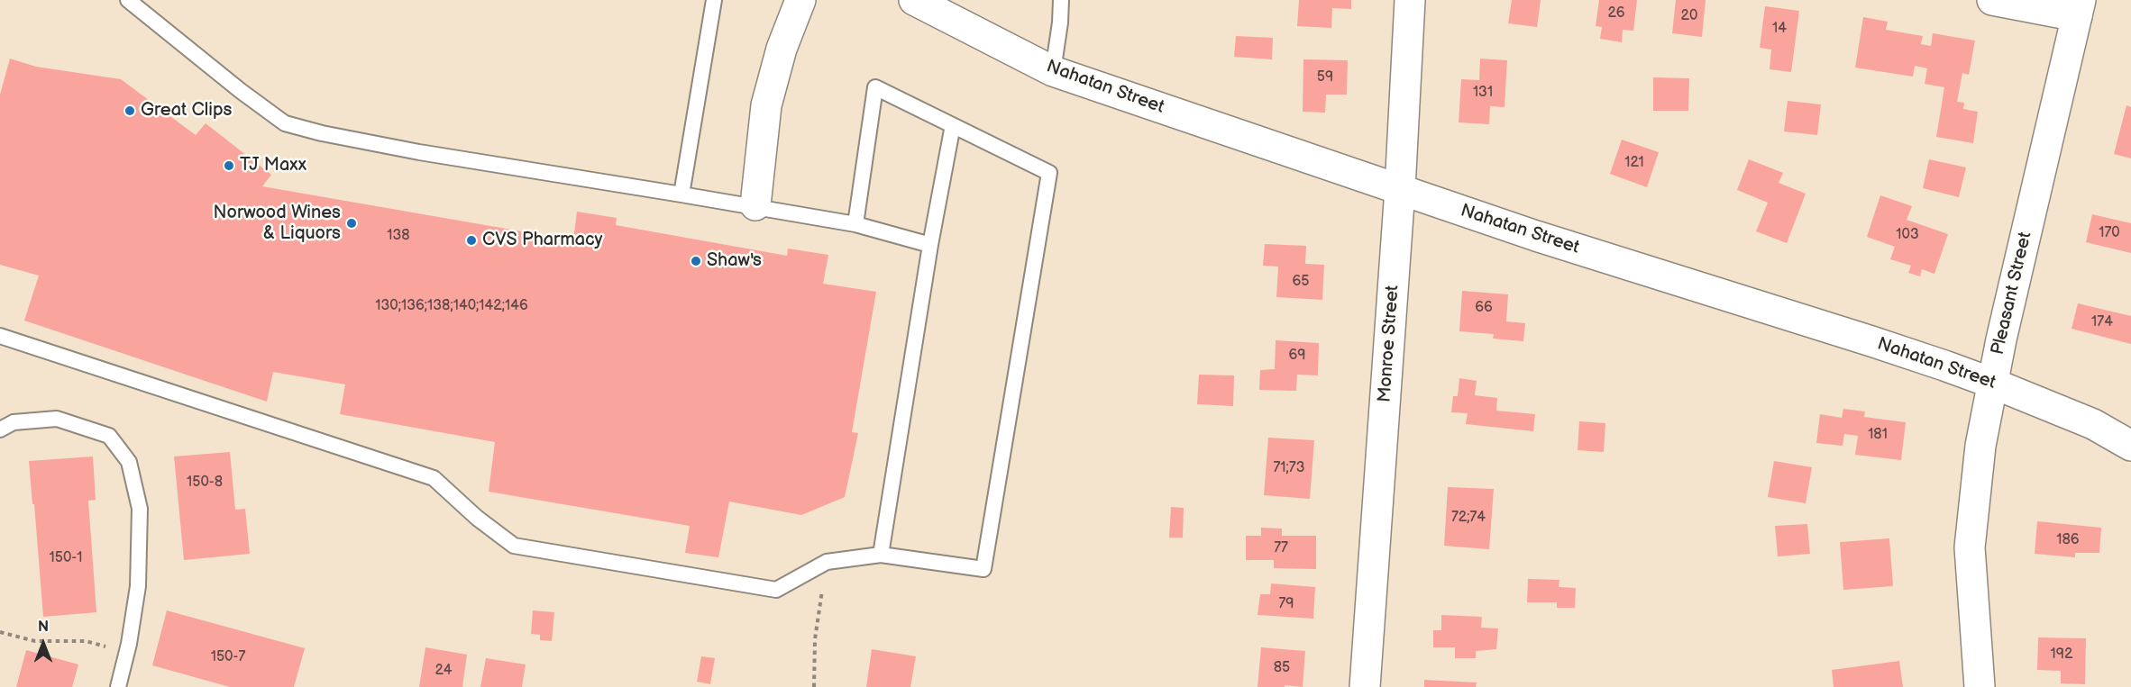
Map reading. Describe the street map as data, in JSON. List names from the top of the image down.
{
  "streets": {
    "street": ["Nahatan Street", "Pleasant Street", "Monroe Street"]
  },
  "crossings": [
    ["Nahatan Street", "Pleasant Street"],
    ["Nahatan Street", "Monroe Street"]
  ],
  "places": [
    "Great Clips",
    "TJ Maxx",
    "Norwood Wines & Liquors",
    "CVS Pharmacy",
    "Shaw's"
  ],
  "house_numbers": [
    "26",
    "20",
    "14",
    "59",
    "131",
    "121",
    "170",
    "103",
    "138",
    "65",
    "130;136;138;140;142;146",
    "66",
    "174",
    "69",
    "181",
    "71;73",
    "150-8",
    "72;74",
    "186",
    "77",
    "150-1",
    "79",
    "192",
    "150-7",
    "85",
    "24"
  ],
  "north": "top"
}
